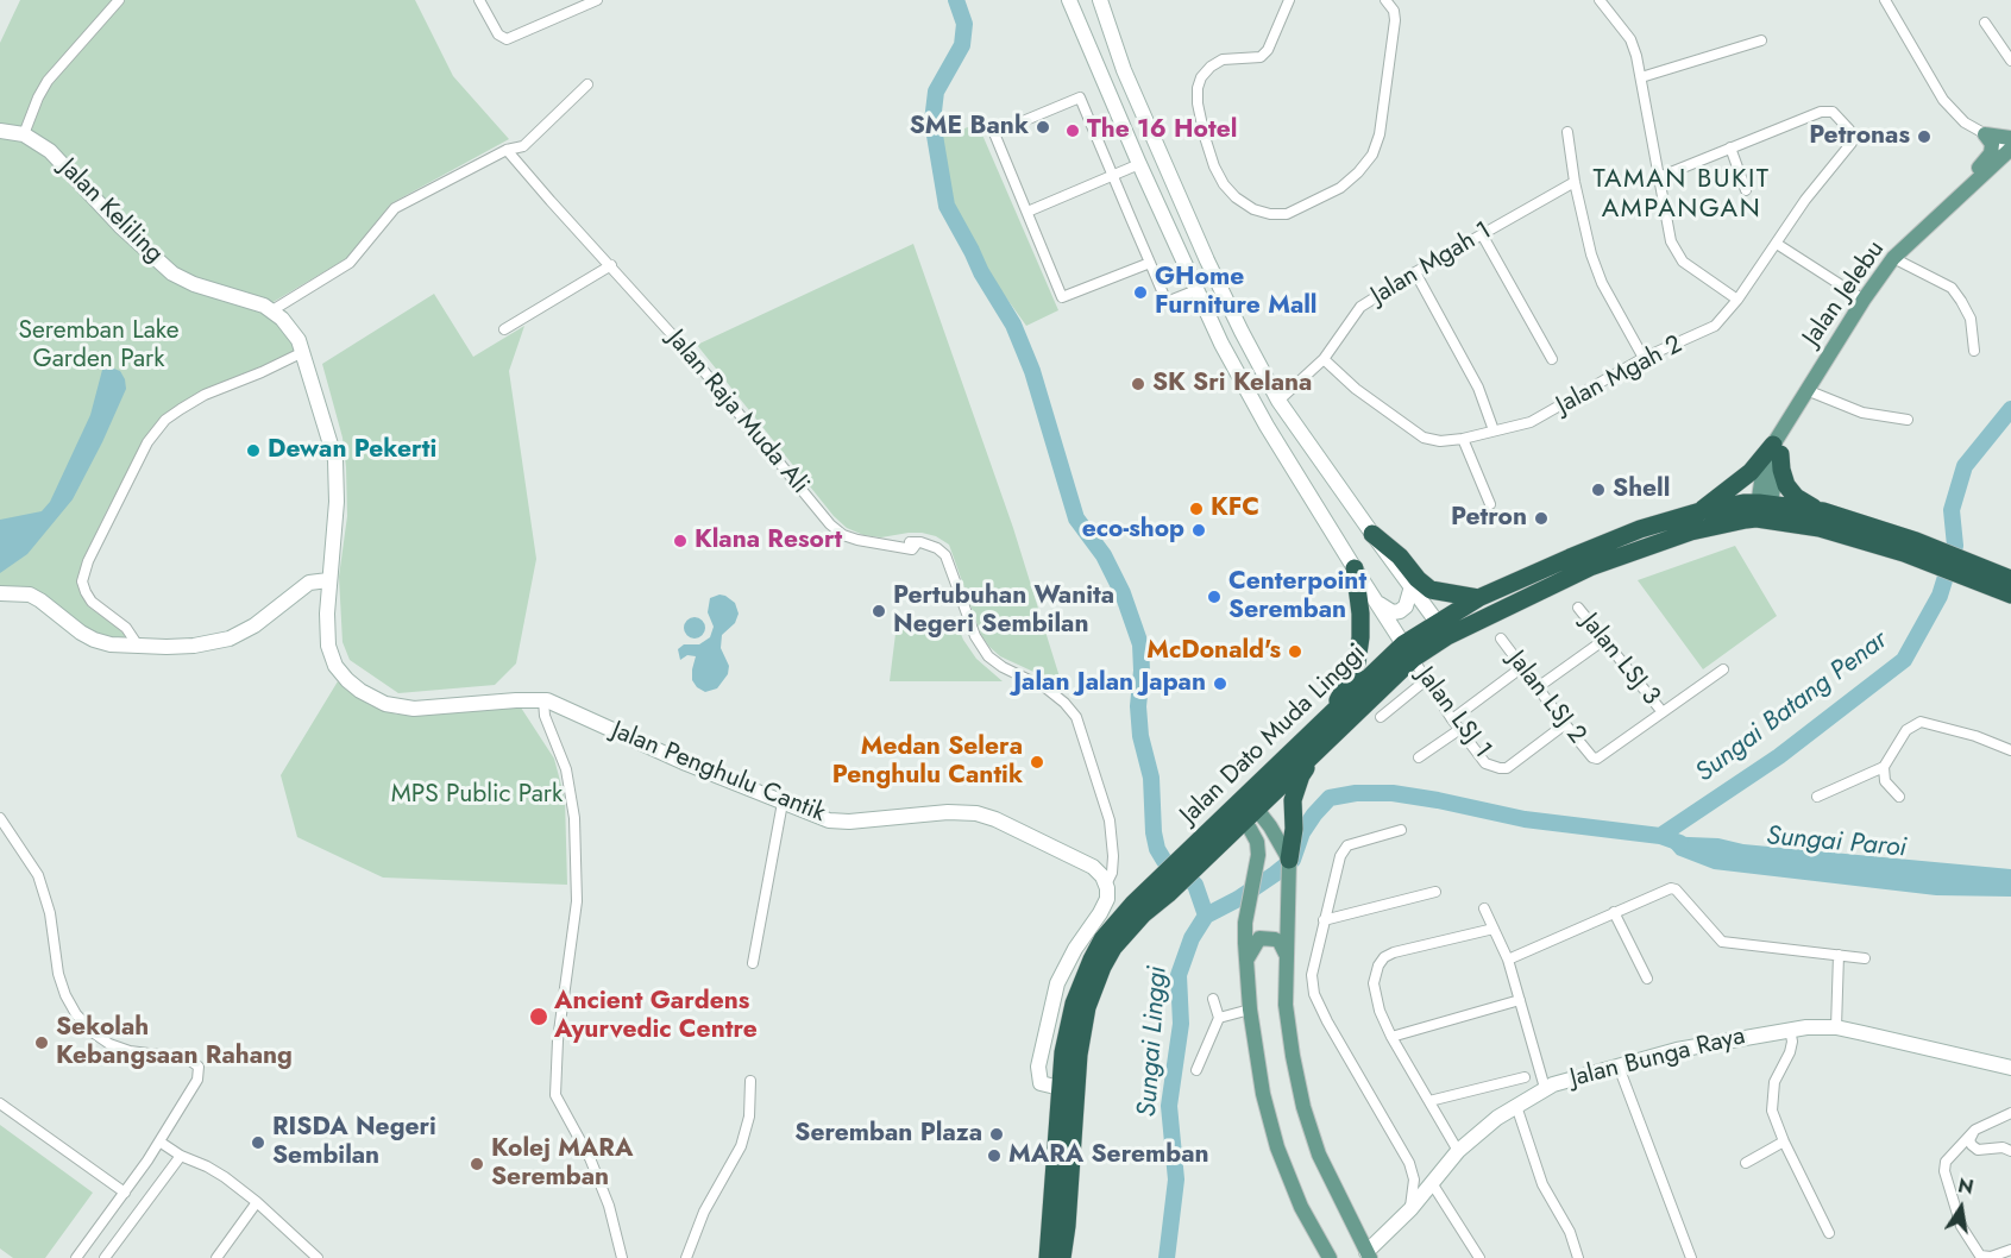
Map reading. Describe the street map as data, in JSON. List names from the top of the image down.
{
  "streets": {
    "highway": ["Jalan Dato Muda Linggi"],
    "main road": ["Jalan Jelebu"],
    "street": [
      "Jalan Keliling",
      "Jalan Mgah 1",
      "Jalan Mgah 2",
      "Jalan Raja Muda Ali",
      "Jalan LSJ 3",
      "Jalan LSJ 2",
      "Jalan LSJ 1",
      "Jalan Penghulu Cantik",
      "Jalan Bunga Raya"
    ]
  },
  "crossings": [
    ["Jalan Keliling", "Jalan Penghulu Cantik"],
    ["Jalan Mgah 1", "Jalan Mgah 2"],
    ["Jalan Jelebu", "Jalan Dato Muda Linggi"],
    ["Jalan Raja Muda Ali", "Jalan Penghulu Cantik"],
    ["Jalan LSJ 3", "Jalan LSJ 2"],
    ["Jalan LSJ 2", "Jalan LSJ 1"],
    ["Jalan LSJ 1", "Jalan Dato Muda Linggi"]
  ],
  "districts": ["TAMAN BUKIT AMPANGAN"],
  "water": ["Sungai Batang Penar", "Sungai Paroi", "Sungai Linggi"],
  "parks": ["Seremban Lake Garden Park", "MPS Public Park"],
  "places": [
    "SME Bank",
    "The 16 Hotel",
    "Petronas",
    "GHome Furniture Mall",
    "SK Sri Kelana",
    "Dewan Pekerti",
    "Shell",
    "KFC",
    "Petron",
    "eco-shop",
    "Klana Resort",
    "Centerpoint Seremban",
    "Pertubuhan Wanita Negeri Sembilan",
    "McDonald's",
    "Jalan Jalan Japan",
    "Medan Selera Penghulu Cantik",
    "Ancient Gardens Ayurvedic Centre",
    "Sekolah Kebangsaan Rahang",
    "Seremban Plaza",
    "RISDA Negeri Sembilan",
    "MARA Seremban",
    "Kolej MARA Seremban"
  ],
  "north": "top"
}
